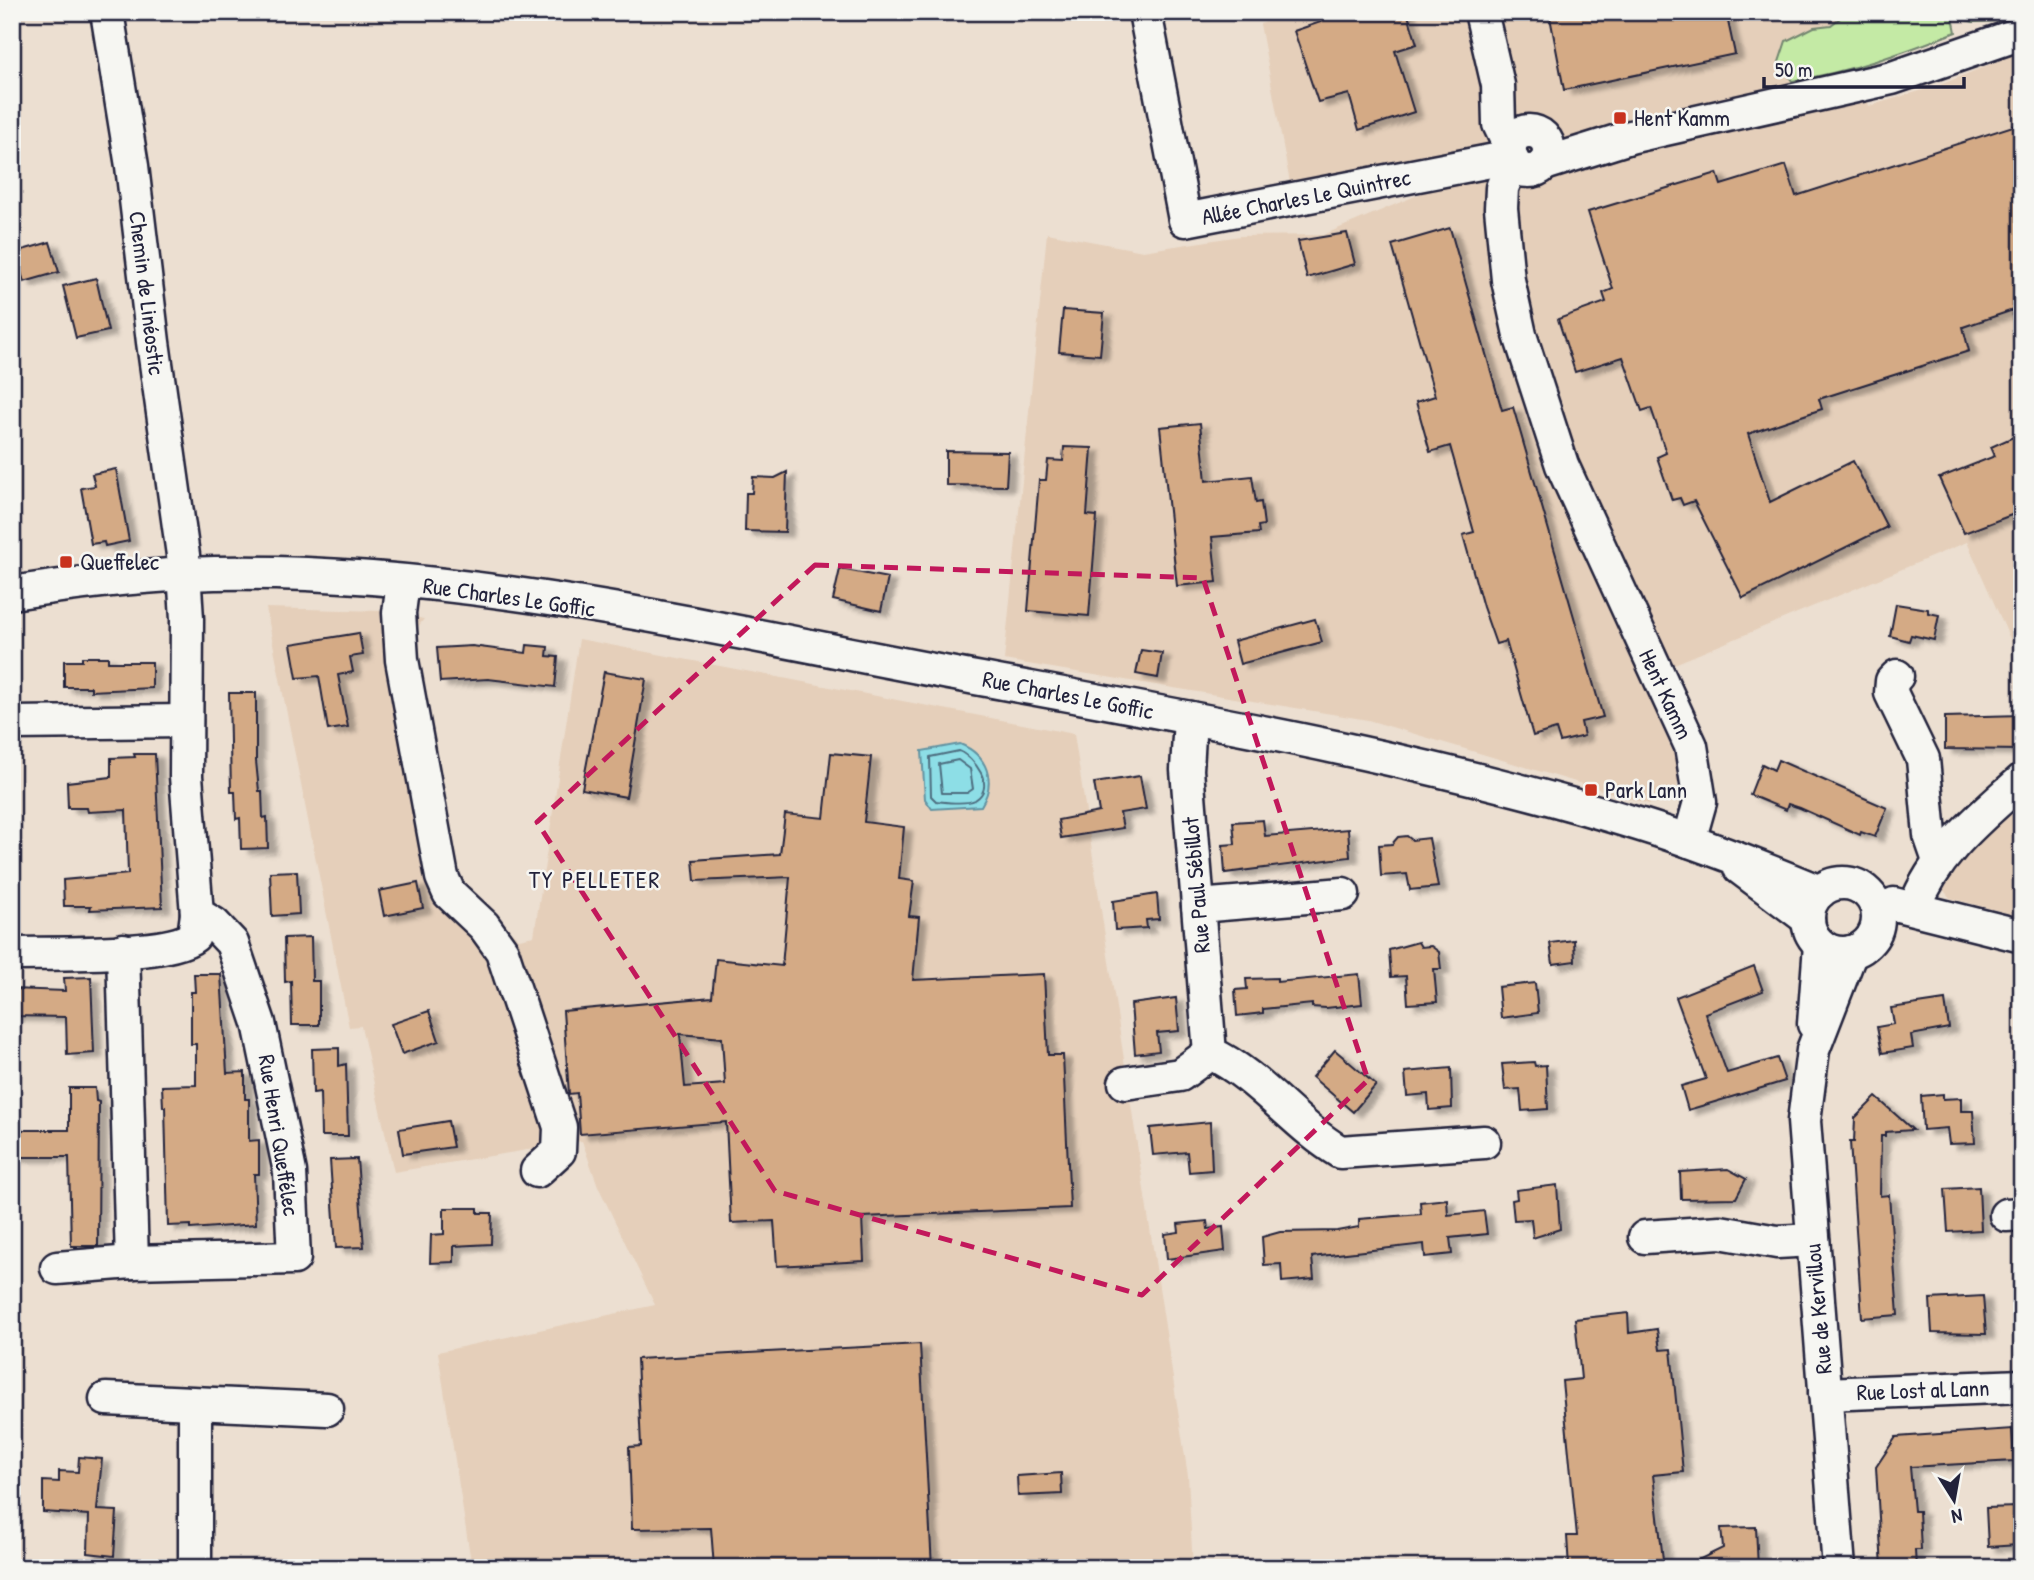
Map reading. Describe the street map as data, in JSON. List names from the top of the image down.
{
  "streets": {
    "street": [
      "Allée Charles Le Quintrec",
      "Chemin de Linéostic",
      "Rue Charles Le Goffic",
      "Hent Kamm",
      "Rue Paul Sébillot",
      "Rue Henri Queffélec",
      "Rue de Kervillou",
      "Rue Lost al Lann"
    ]
  },
  "crossings": [
    ["Allée Charles Le Quintrec", "Hent Kamm"],
    ["Chemin de Linéostic", "Rue Charles Le Goffic"],
    ["Rue Charles Le Goffic", "Hent Kamm"],
    ["Rue Charles Le Goffic", "Rue Paul Sébillot"],
    ["Rue Charles Le Goffic", "Rue de Kervillou"],
    ["Rue de Kervillou", "Rue Lost al Lann"]
  ],
  "districts": ["TY PELLETER"],
  "places": {
    "transit": ["Hent Kamm", "Queffelec", "Park Lann"]
  },
  "scale_bar": "50 m",
  "north": "bottom"
}
